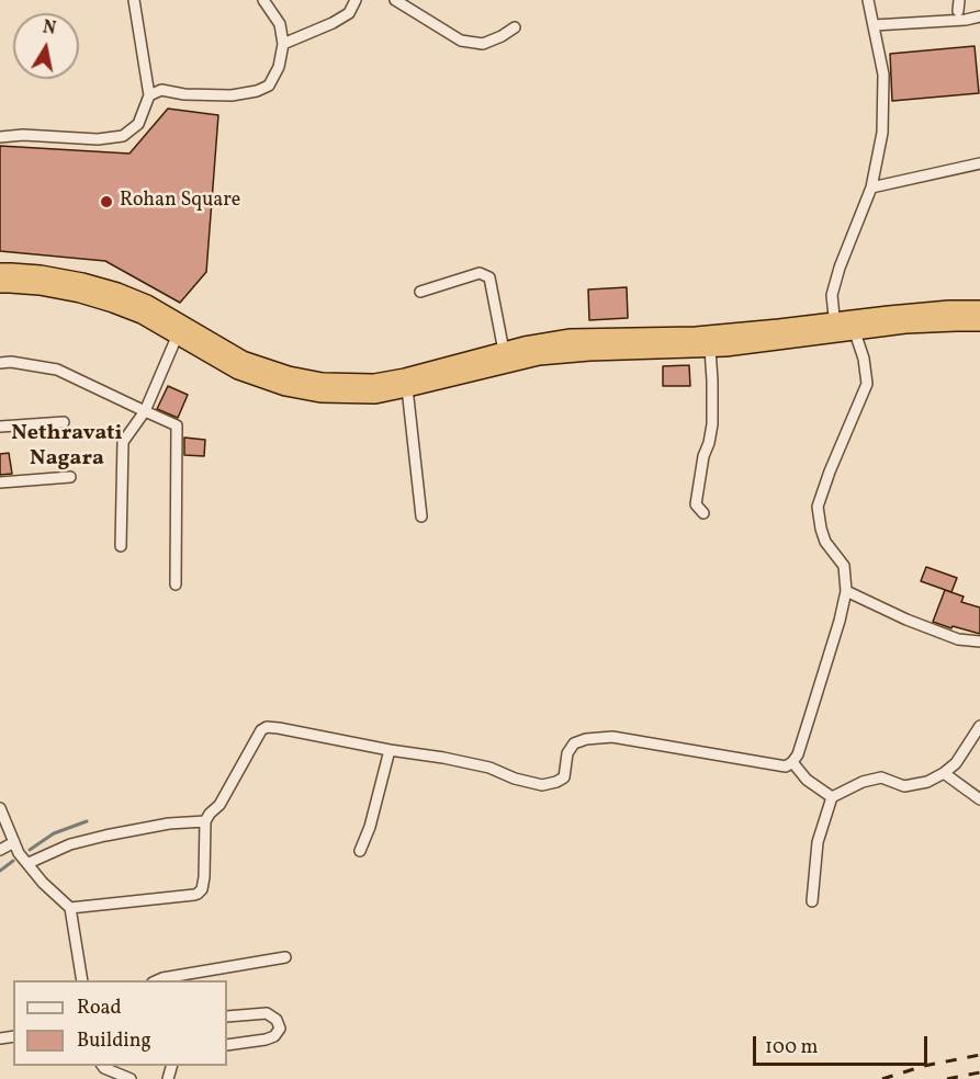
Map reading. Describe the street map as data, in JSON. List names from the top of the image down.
{
  "districts": ["Nethravati Nagara"],
  "places": ["Rohan Square"],
  "legend": ["Road", "Building"],
  "scale_bar": "100 m",
  "north": "top"
}
